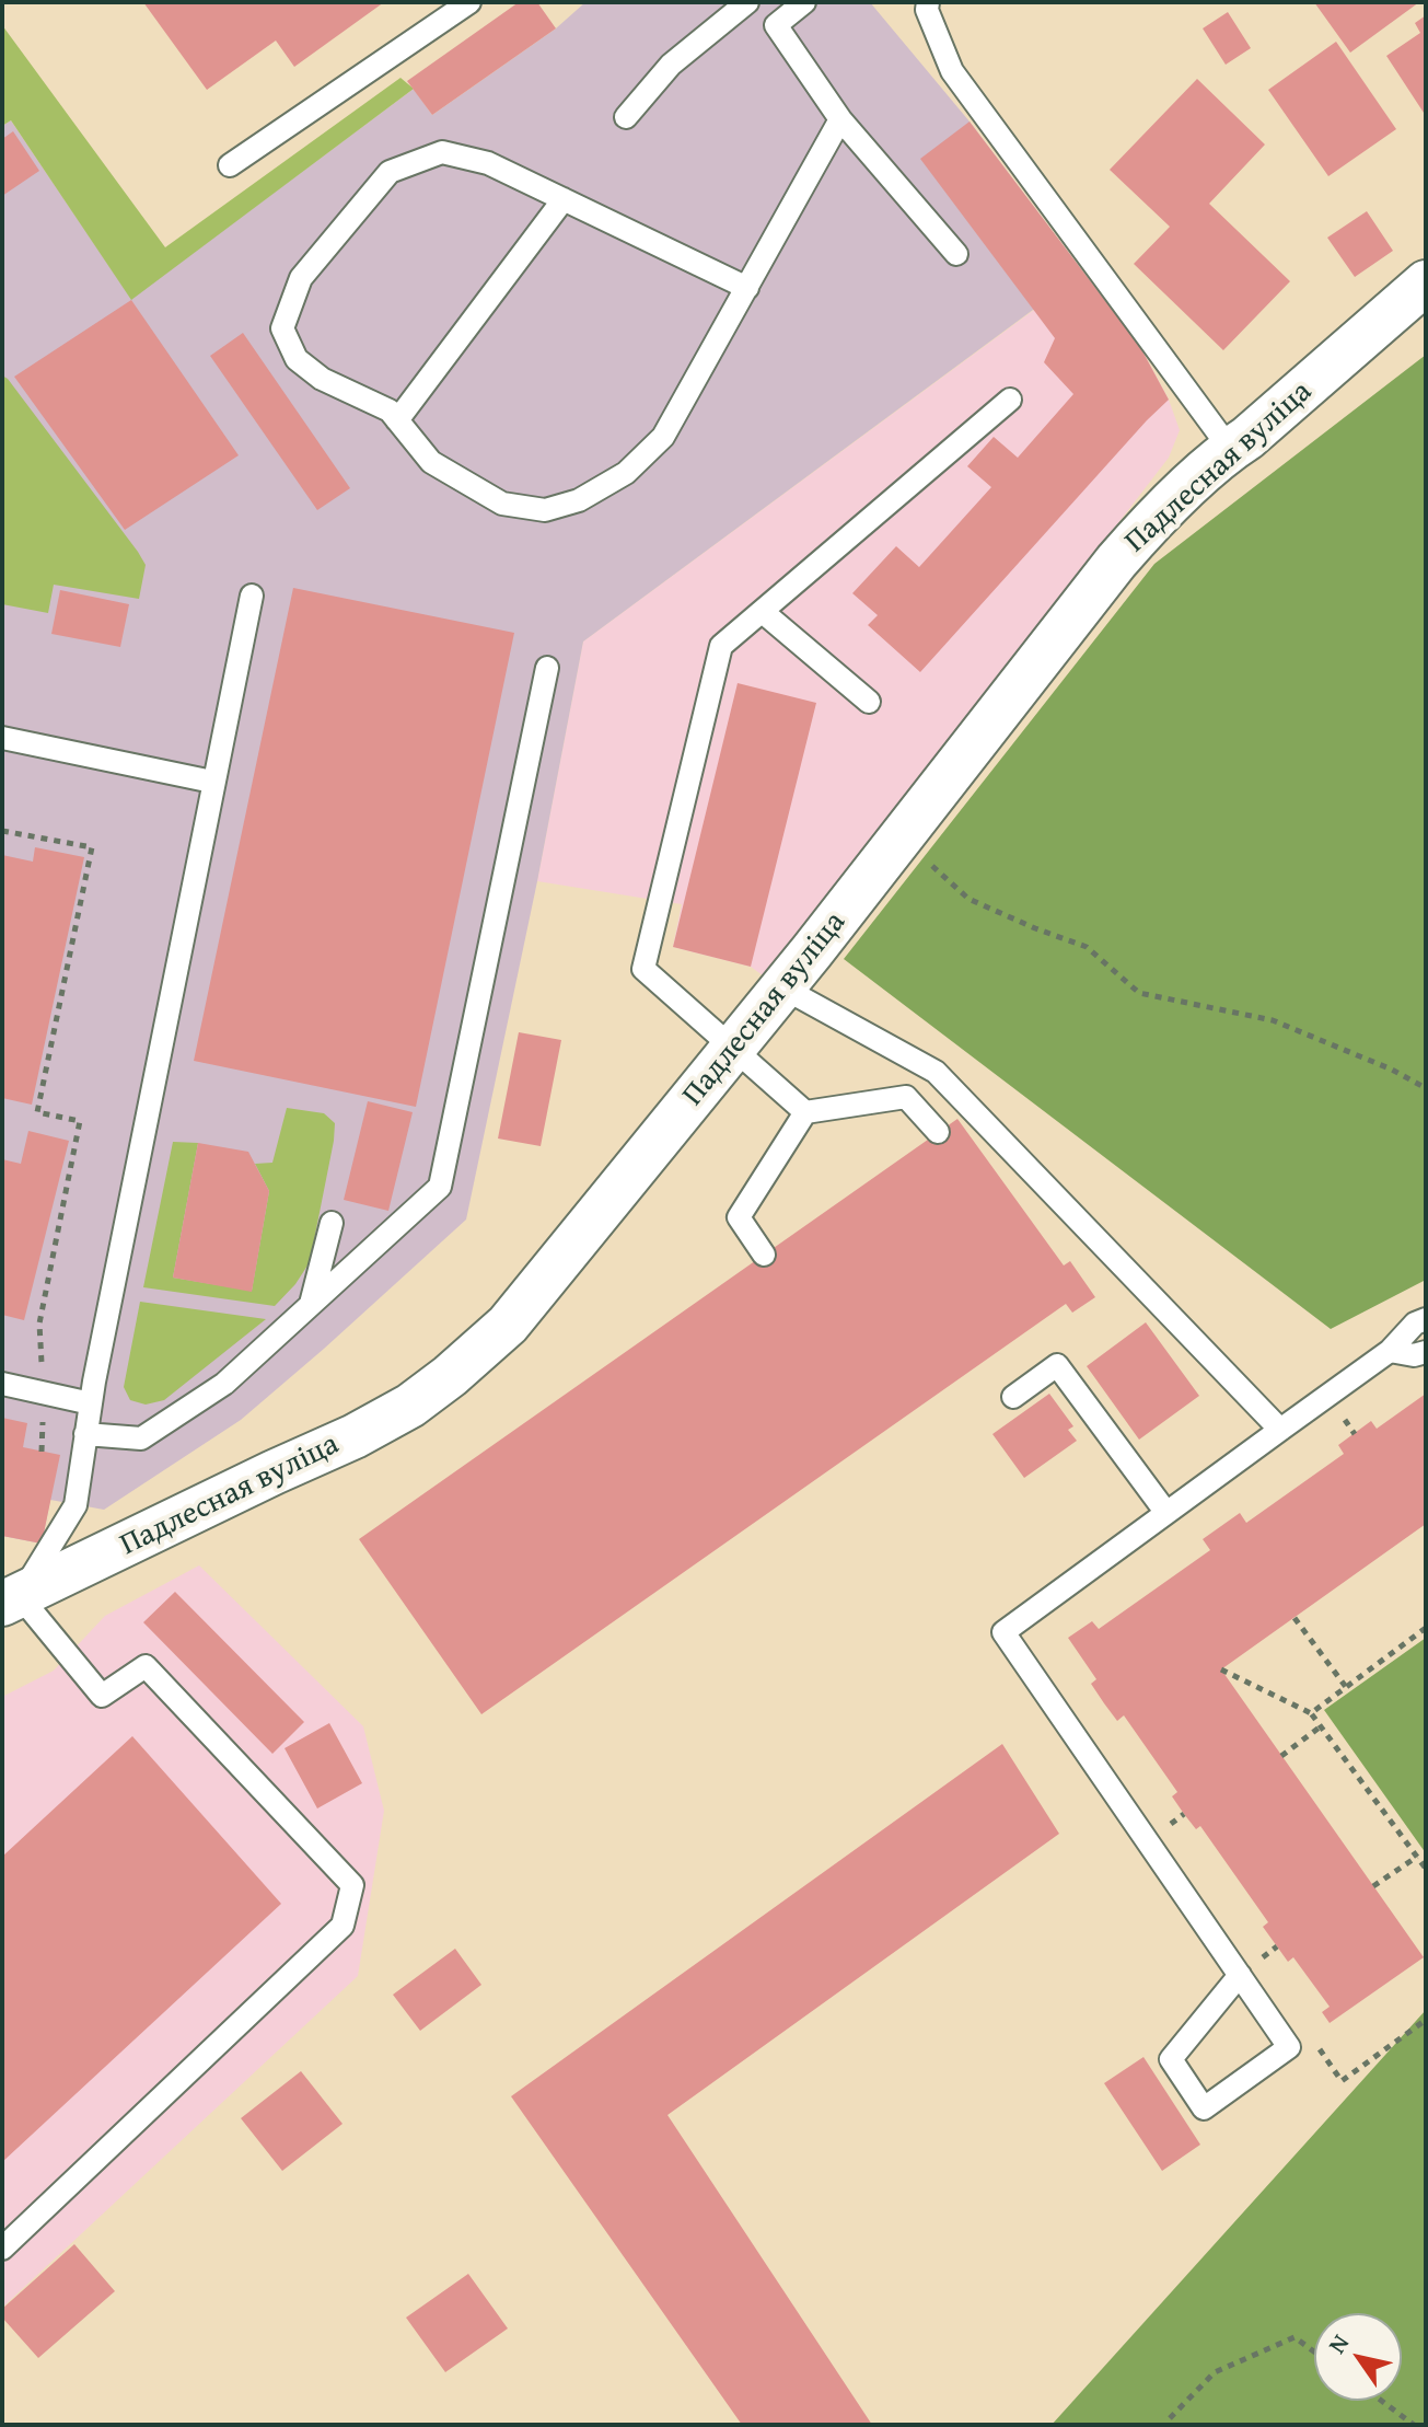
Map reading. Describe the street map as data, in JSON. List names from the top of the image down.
{
  "streets": {
    "street": ["Падлесная вуліца"]
  },
  "north": "top left"
}
